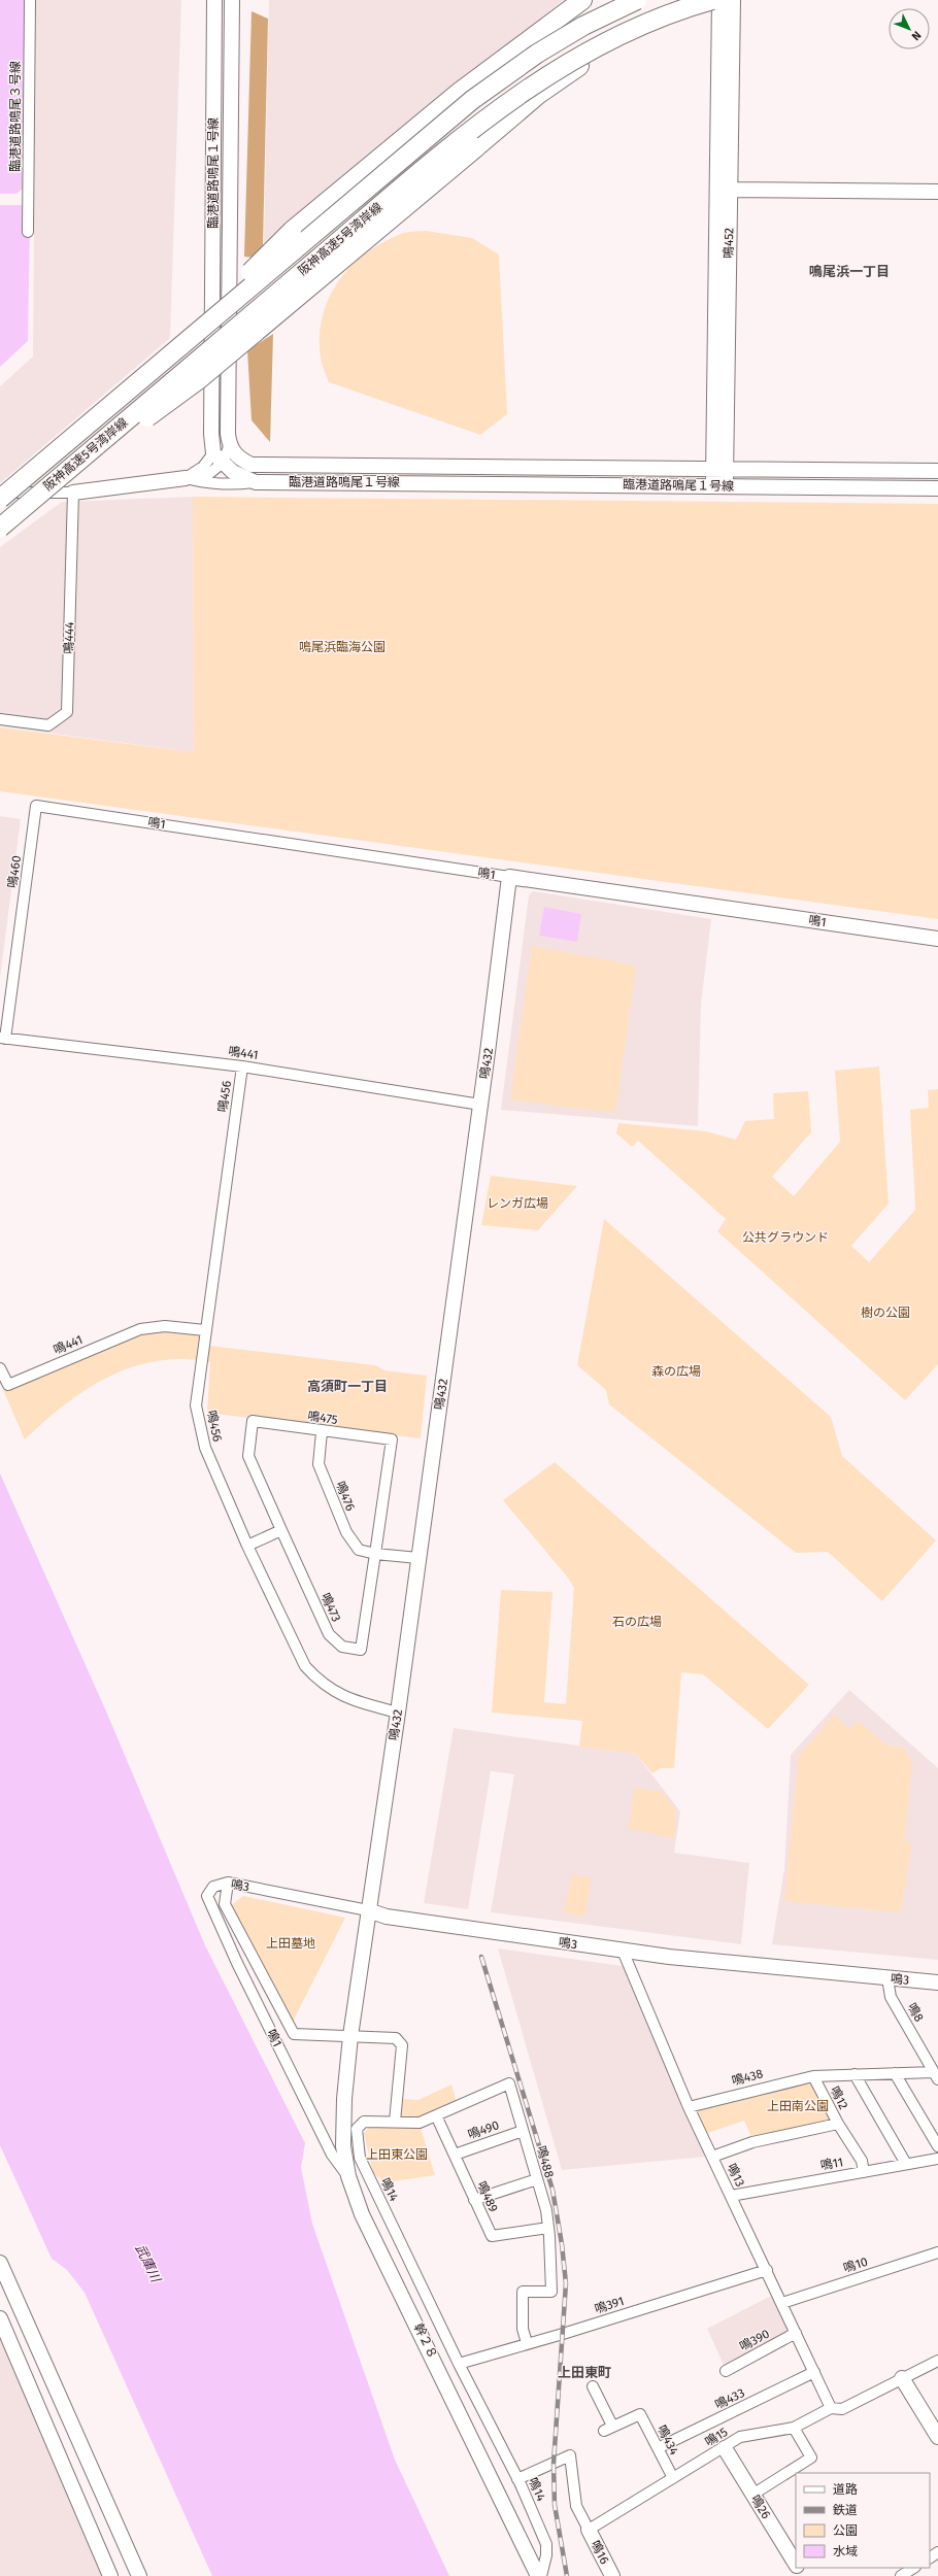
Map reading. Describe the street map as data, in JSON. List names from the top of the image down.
{
  "streets": {
    "highway": ["阪神高速5号湾岸線"],
    "street": [
      "臨港道路鳴尾３号線",
      "臨港道路鳴尾１号線",
      "鳴452",
      "鳴444",
      "鳴1",
      "鳴460",
      "鳴441",
      "鳴432",
      "鳴456",
      "鳴475",
      "鳴476",
      "鳴473",
      "鳴3",
      "鳴8",
      "鳴438",
      "鳴12",
      "鳴490",
      "鳴488",
      "鳴11",
      "鳴13",
      "鳴14",
      "鳴489",
      "鳴10",
      "鳴391",
      "鳴390",
      "幹２８",
      "鳴433",
      "鳴15",
      "鳴434",
      "鳴26",
      "鳴16"
    ]
  },
  "crossings": [
    ["臨港道路鳴尾１号線", "鳴452"],
    ["阪神高速5号湾岸線", "鳴452"],
    ["鳴1", "鳴460"],
    ["鳴1", "鳴432"],
    ["鳴1", "鳴3"],
    ["鳴1", "幹２８"],
    ["鳴460", "鳴441"],
    ["鳴441", "鳴432"],
    ["鳴441", "鳴456"],
    ["鳴432", "鳴456"],
    ["鳴432", "鳴3"],
    ["鳴432", "幹２８"],
    ["鳴475", "鳴476"],
    ["鳴475", "鳴473"],
    ["鳴476", "鳴473"],
    ["鳴3", "鳴8"],
    ["鳴3", "鳴13"],
    ["鳴8", "鳴12"],
    ["鳴438", "鳴12"],
    ["鳴438", "鳴13"],
    ["鳴12", "鳴13"],
    ["鳴490", "鳴488"],
    ["鳴490", "鳴489"],
    ["鳴488", "鳴14"],
    ["鳴488", "鳴489"],
    ["鳴488", "鳴391"],
    ["鳴11", "鳴13"],
    ["鳴13", "鳴10"],
    ["鳴13", "鳴391"],
    ["鳴13", "鳴390"],
    ["鳴13", "鳴433"],
    ["鳴13", "鳴15"],
    ["鳴14", "鳴391"],
    ["鳴433", "鳴434"],
    ["鳴15", "鳴434"],
    ["鳴15", "鳴26"],
    ["鳴15", "鳴16"]
  ],
  "districts": ["鳴尾浜一丁目", "高須町一丁目", "上田東町"],
  "water": ["武庫川"],
  "parks": [
    "鳴尾浜臨海公園",
    "レンガ広場",
    "公共グラウンド",
    "樹の公園",
    "森の広場",
    "石の広場",
    "上田墓地",
    "上田南公園",
    "上田東公園"
  ],
  "legend": [
    "道路",
    "鉄道",
    "公園",
    "水域"
  ],
  "north": "bottom right"
}
